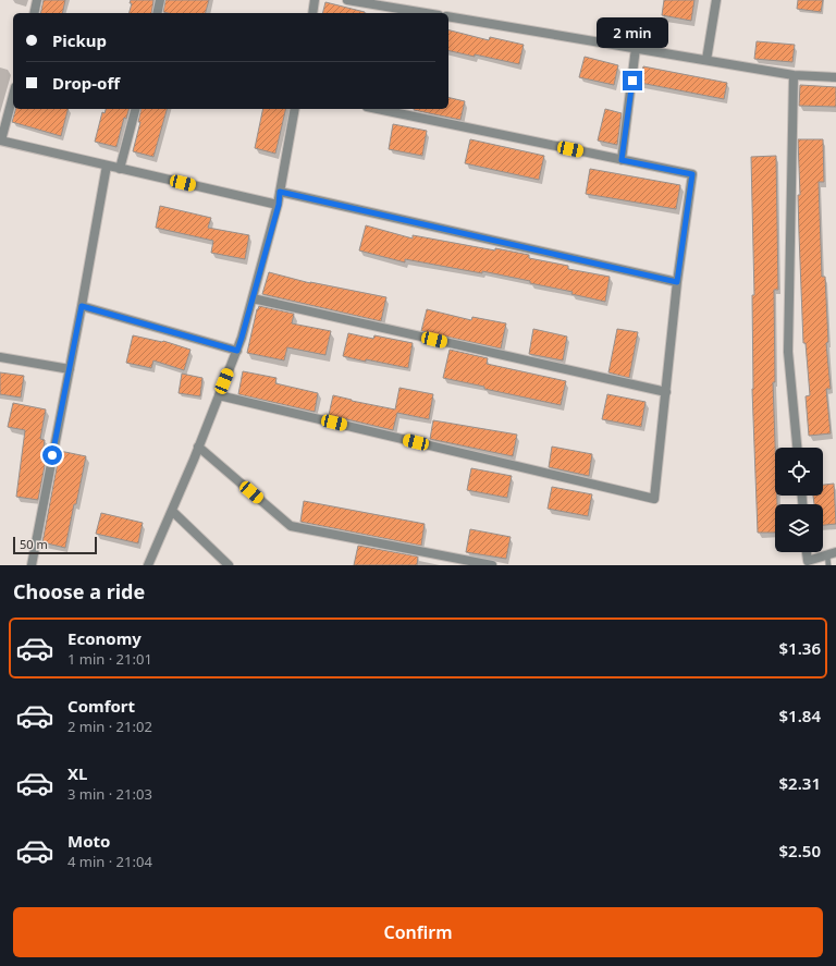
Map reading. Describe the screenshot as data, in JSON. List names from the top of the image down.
{
  "scale_bar": "50 m",
  "page": {
    "banner": ["Pickup", "Drop-off"],
    "bubble": "2 min",
    "scale": "50 m",
    "heading": "Choose a ride",
    "list": [
      {
        "name": "Economy",
        "note": "1 min · 21:01",
        "value": "$1.36"
      },
      {
        "name": "Comfort",
        "note": "2 min · 21:02",
        "value": "$1.84"
      },
      {
        "name": "XL",
        "note": "3 min · 21:03",
        "value": "$2.31"
      },
      {
        "name": "Moto",
        "note": "4 min · 21:04",
        "value": "$2.50"
      }
    ],
    "buttons": "Confirm"
  }
}
